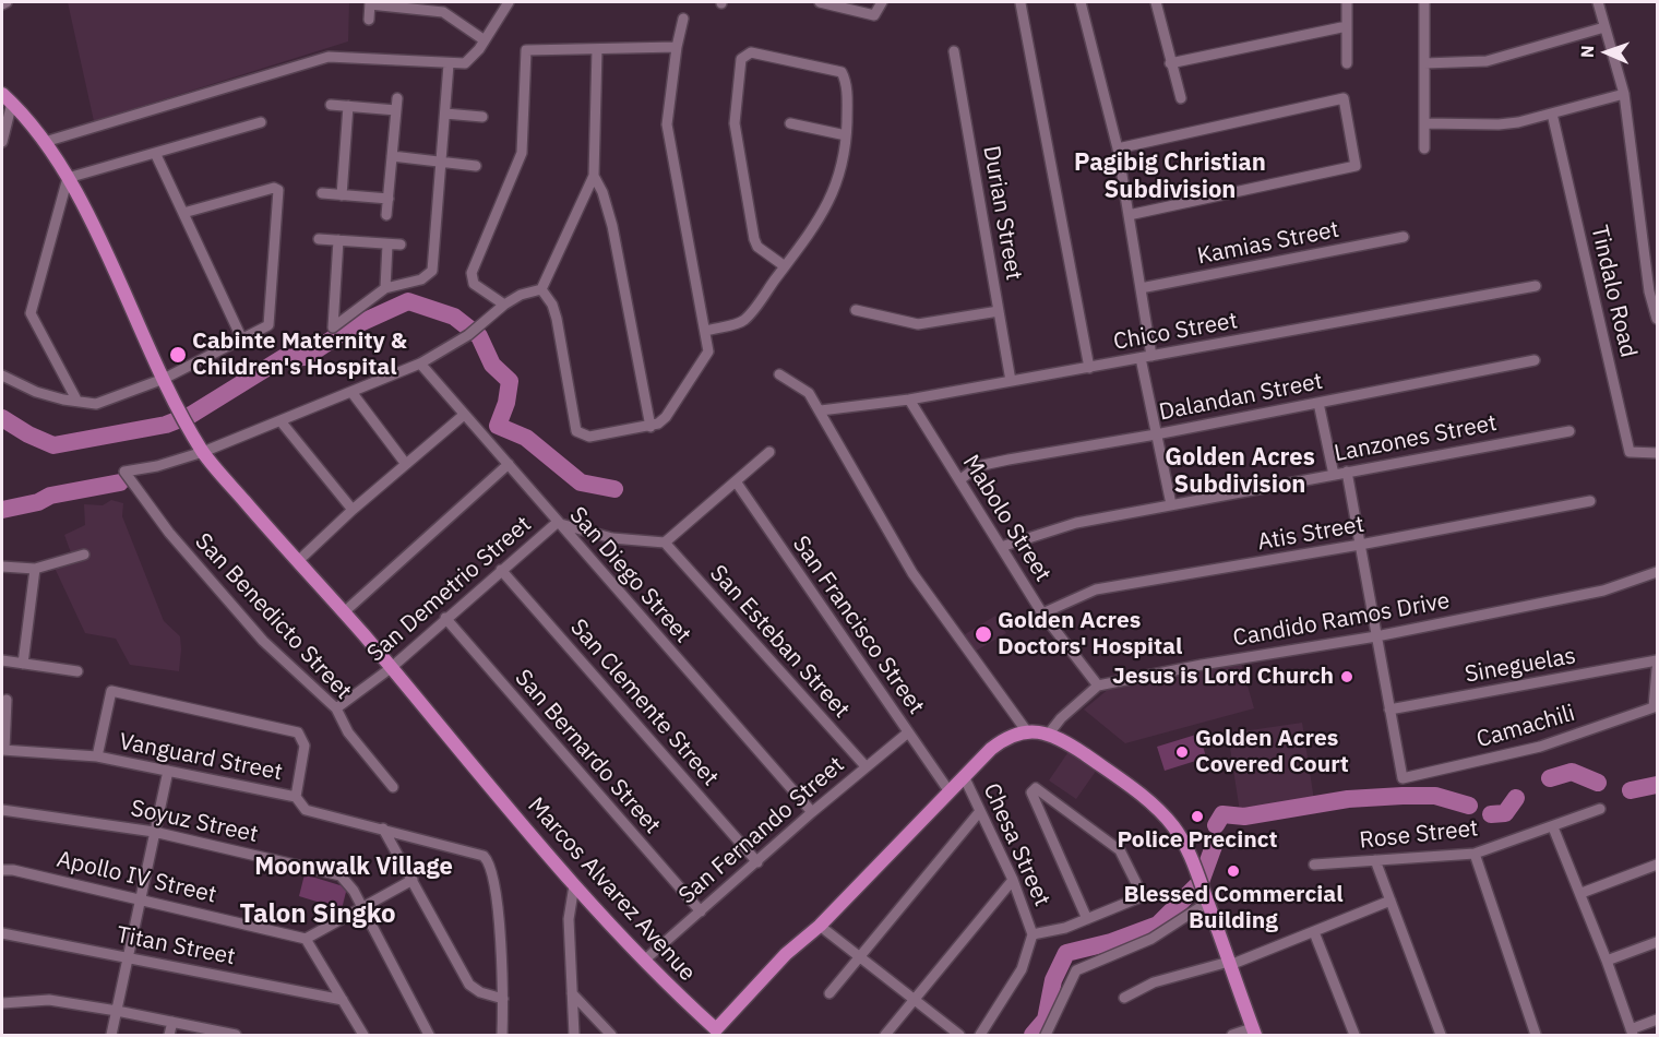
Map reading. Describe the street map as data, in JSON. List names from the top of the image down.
{
  "streets": {
    "main road": ["Marcos Alvarez Avenue"],
    "street": [
      "Durian Street",
      "Kamias Street",
      "Tindalo Road",
      "Chico Street",
      "Dalandan Street",
      "Lanzones Street",
      "Mabolo Street",
      "Atis Street",
      "San Diego Street",
      "San Demetrio Street",
      "San Benedicto Street",
      "Candido Ramos Drive",
      "San Francisco Street",
      "San Esteban Street",
      "Sineguelas",
      "San Clemente Street",
      "Camachili",
      "San Bernardo Street",
      "Vanguard Street",
      "Soyuz Street",
      "San Fernando Street",
      "Rose Street",
      "Chesa Street",
      "Apollo IV Street",
      "Titan Street"
    ]
  },
  "crossings": [
    ["Durian Street", "Chico Street"],
    ["Chico Street", "Mabolo Street"],
    ["Dalandan Street", "Mabolo Street"],
    ["Lanzones Street", "Mabolo Street"],
    ["Mabolo Street", "Atis Street"],
    ["Mabolo Street", "Candido Ramos Drive"],
    ["San Diego Street", "San Demetrio Street"],
    ["San Diego Street", "San Fernando Street"],
    ["San Demetrio Street", "San Benedicto Street"],
    ["San Demetrio Street", "San Clemente Street"],
    ["San Demetrio Street", "San Bernardo Street"],
    ["San Demetrio Street", "Marcos Alvarez Avenue"],
    ["San Benedicto Street", "Marcos Alvarez Avenue"],
    ["San Francisco Street", "San Fernando Street"],
    ["San Francisco Street", "Marcos Alvarez Avenue"],
    ["San Esteban Street", "San Fernando Street"],
    ["Sineguelas", "Camachili"],
    ["San Clemente Street", "San Fernando Street"],
    ["San Bernardo Street", "San Fernando Street"],
    ["San Fernando Street", "Marcos Alvarez Avenue"],
    ["Chesa Street", "Marcos Alvarez Avenue"]
  ],
  "districts": [
    "Pagibig Christian Subdivision",
    "Golden Acres Subdivision",
    "Moonwalk Village",
    "Talon Singko"
  ],
  "places": [
    "Cabinte Maternity & Children's Hospital",
    "Golden Acres Doctors' Hospital",
    "Jesus is Lord Church",
    "Golden Acres Covered Court",
    "Police Precinct",
    "Blessed Commercial Building"
  ],
  "north": "left"
}
